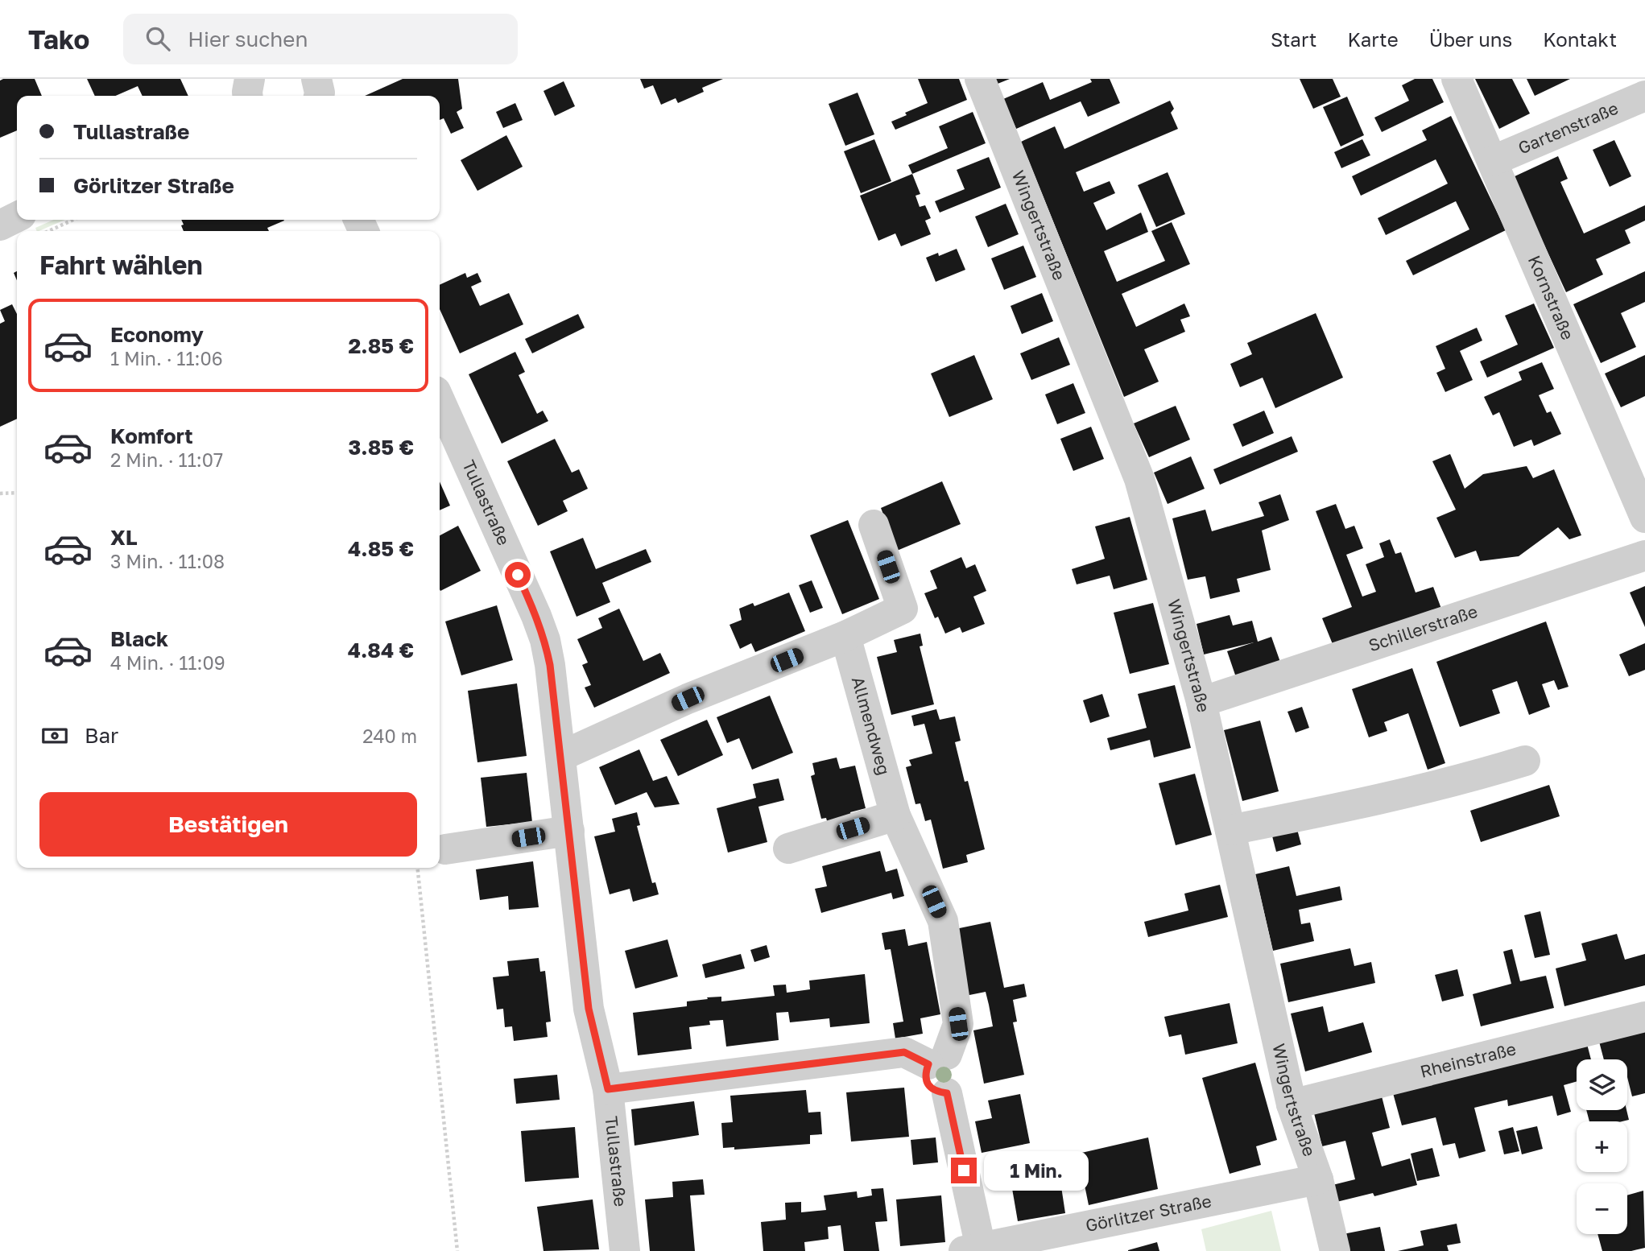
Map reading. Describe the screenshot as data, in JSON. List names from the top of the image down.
{
  "streets": {
    "street": [
      "Gartenstraße",
      "Wingertstraße",
      "Kornstraße",
      "Tullastraße",
      "Schillerstraße",
      "Allmendweg",
      "Rheinstraße",
      "Görlitzer Straße"
    ]
  },
  "crossings": [
    ["Gartenstraße", "Kornstraße"],
    ["Wingertstraße", "Schillerstraße"],
    ["Wingertstraße", "Rheinstraße"],
    ["Wingertstraße", "Görlitzer Straße"],
    ["Allmendweg", "Görlitzer Straße"]
  ],
  "page": {
    "header": "Tako",
    "search": "Hier suchen",
    "nav": [
      "Start",
      "Karte",
      "Über uns",
      "Kontakt"
    ],
    "banner": ["Tullastraße", "Görlitzer Straße"],
    "heading": "Fahrt wählen",
    "list": [
      {
        "name": "Economy",
        "note": "1 Min. · 11:06",
        "value": "2.85 €"
      },
      {
        "name": "Komfort",
        "note": "2 Min. · 11:07",
        "value": "3.85 €"
      },
      {
        "name": "XL",
        "note": "3 Min. · 11:08",
        "value": "4.85 €"
      },
      {
        "name": "Black",
        "note": "4 Min. · 11:09",
        "value": "4.84 €"
      }
    ],
    "pay": ["Bar", "240 m"],
    "buttons": "Bestätigen",
    "map_buttons": ["+", "−"],
    "bubble": "1 Min."
  }
}
